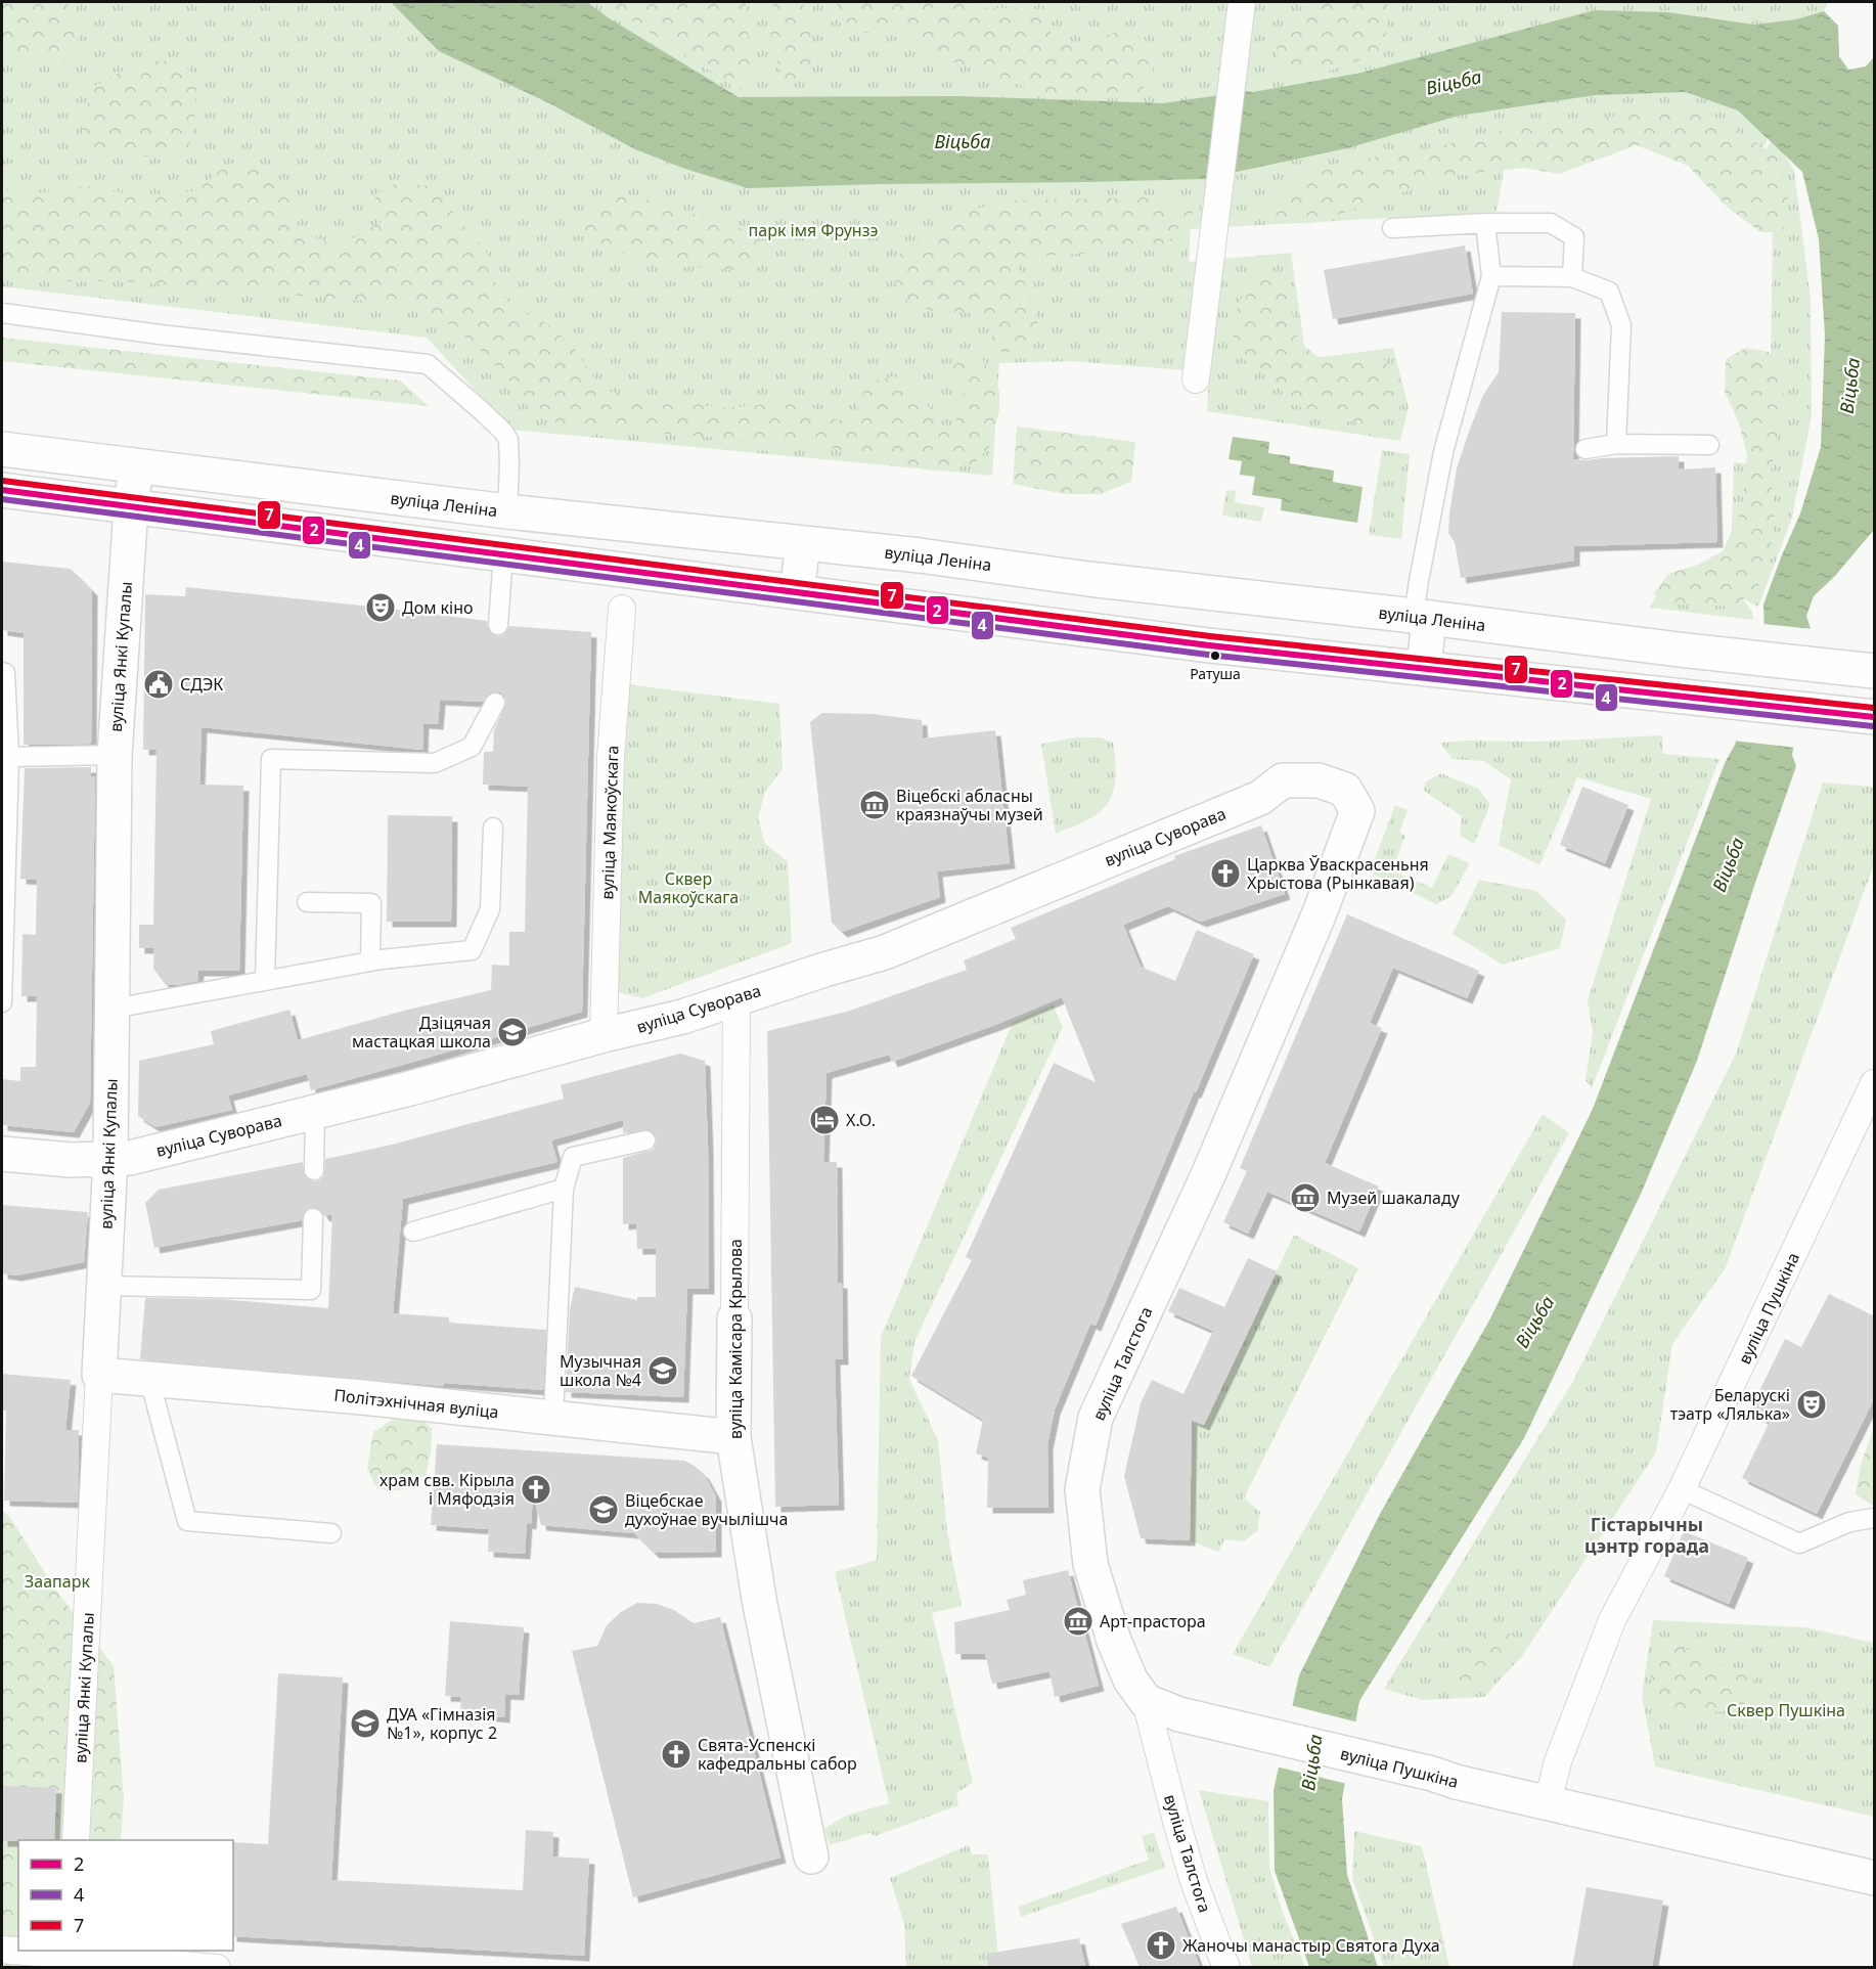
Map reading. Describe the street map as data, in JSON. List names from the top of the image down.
{
  "streets": {
    "street": [
      "вуліца Леніна",
      "вуліца Янкі Купалы",
      "вуліца Маякоўскага",
      "вуліца Суворава",
      "вуліца Пушкіна",
      "вуліца Камісара Крылова",
      "вуліца Талстога",
      "Політэхнічная вуліца"
    ]
  },
  "crossings": [
    ["вуліца Леніна", "вуліца Янкі Купалы"],
    ["вуліца Янкі Купалы", "вуліца Суворава"],
    ["вуліца Янкі Купалы", "Політэхнічная вуліца"],
    ["вуліца Маякоўскага", "вуліца Суворава"],
    ["вуліца Суворава", "вуліца Камісара Крылова"],
    ["вуліца Суворава", "вуліца Талстога"],
    ["вуліца Пушкіна", "вуліца Талстога"],
    ["вуліца Камісара Крылова", "Політэхнічная вуліца"]
  ],
  "districts": ["Гістарычны цэнтр горада"],
  "water": ["Віцьба"],
  "parks": [
    "парк імя Фрунзэ",
    "Сквер Маякоўскага",
    "Заапарк",
    "Сквер Пушкіна"
  ],
  "places": {
    "theatre": ["Дом кіно", "Беларускі тэатр «Лялька»"],
    "other": ["Ратуша"],
    "public building": ["СДЭК"],
    "museum": ["Віцебскі абласны краязнаўчы музей", "Музей шакаладу", "Арт-прастора"],
    "church": [
      "Царква Ўваскрасеньня Хрыстова (Рынкавая)",
      "храм свв. Кірыла і Мяфодзія",
      "Свята-Успенскі кафедральны сабор",
      "Жаночы манастыр Святога Духа"
    ],
    "school or university": [
      "Дзіцячая мастацкая школа",
      "Музычная школа №4",
      "Віцебскае духоўнае вучылішча",
      "ДУА «Гімназія №1», корпус 2"
    ],
    "hotel": ["X.O."]
  },
  "lines": ["transit line 7", "transit line 2", "transit line 4"],
  "legend": ["2", "4", "7"]
}
